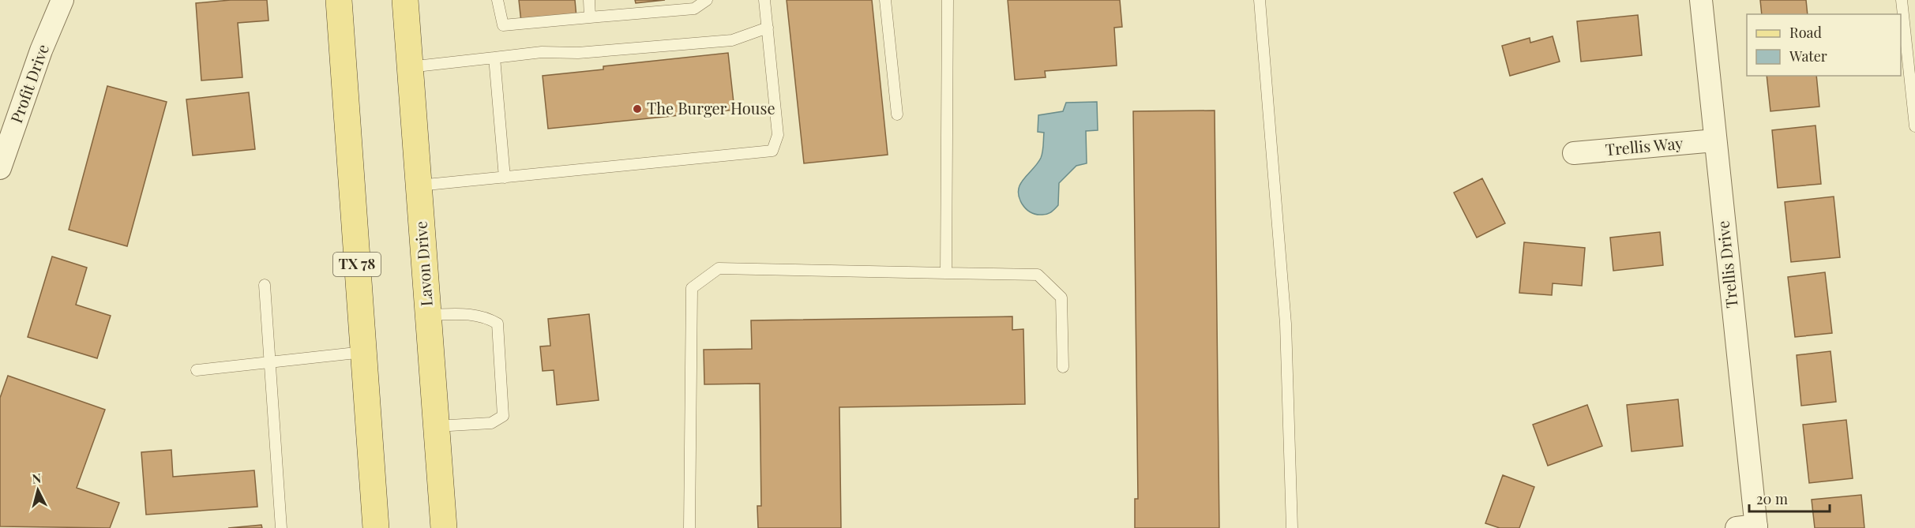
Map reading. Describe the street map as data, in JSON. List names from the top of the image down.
{
  "streets": {
    "main road": ["Lavon Drive", "TX 78"],
    "street": ["Profit Drive", "Trellis Way", "Trellis Drive"]
  },
  "crossings": [
    ["Trellis Way", "Trellis Drive"]
  ],
  "places": ["The Burger House"],
  "legend": ["Road", "Water"],
  "scale_bar": "20 m",
  "north": "top"
}
